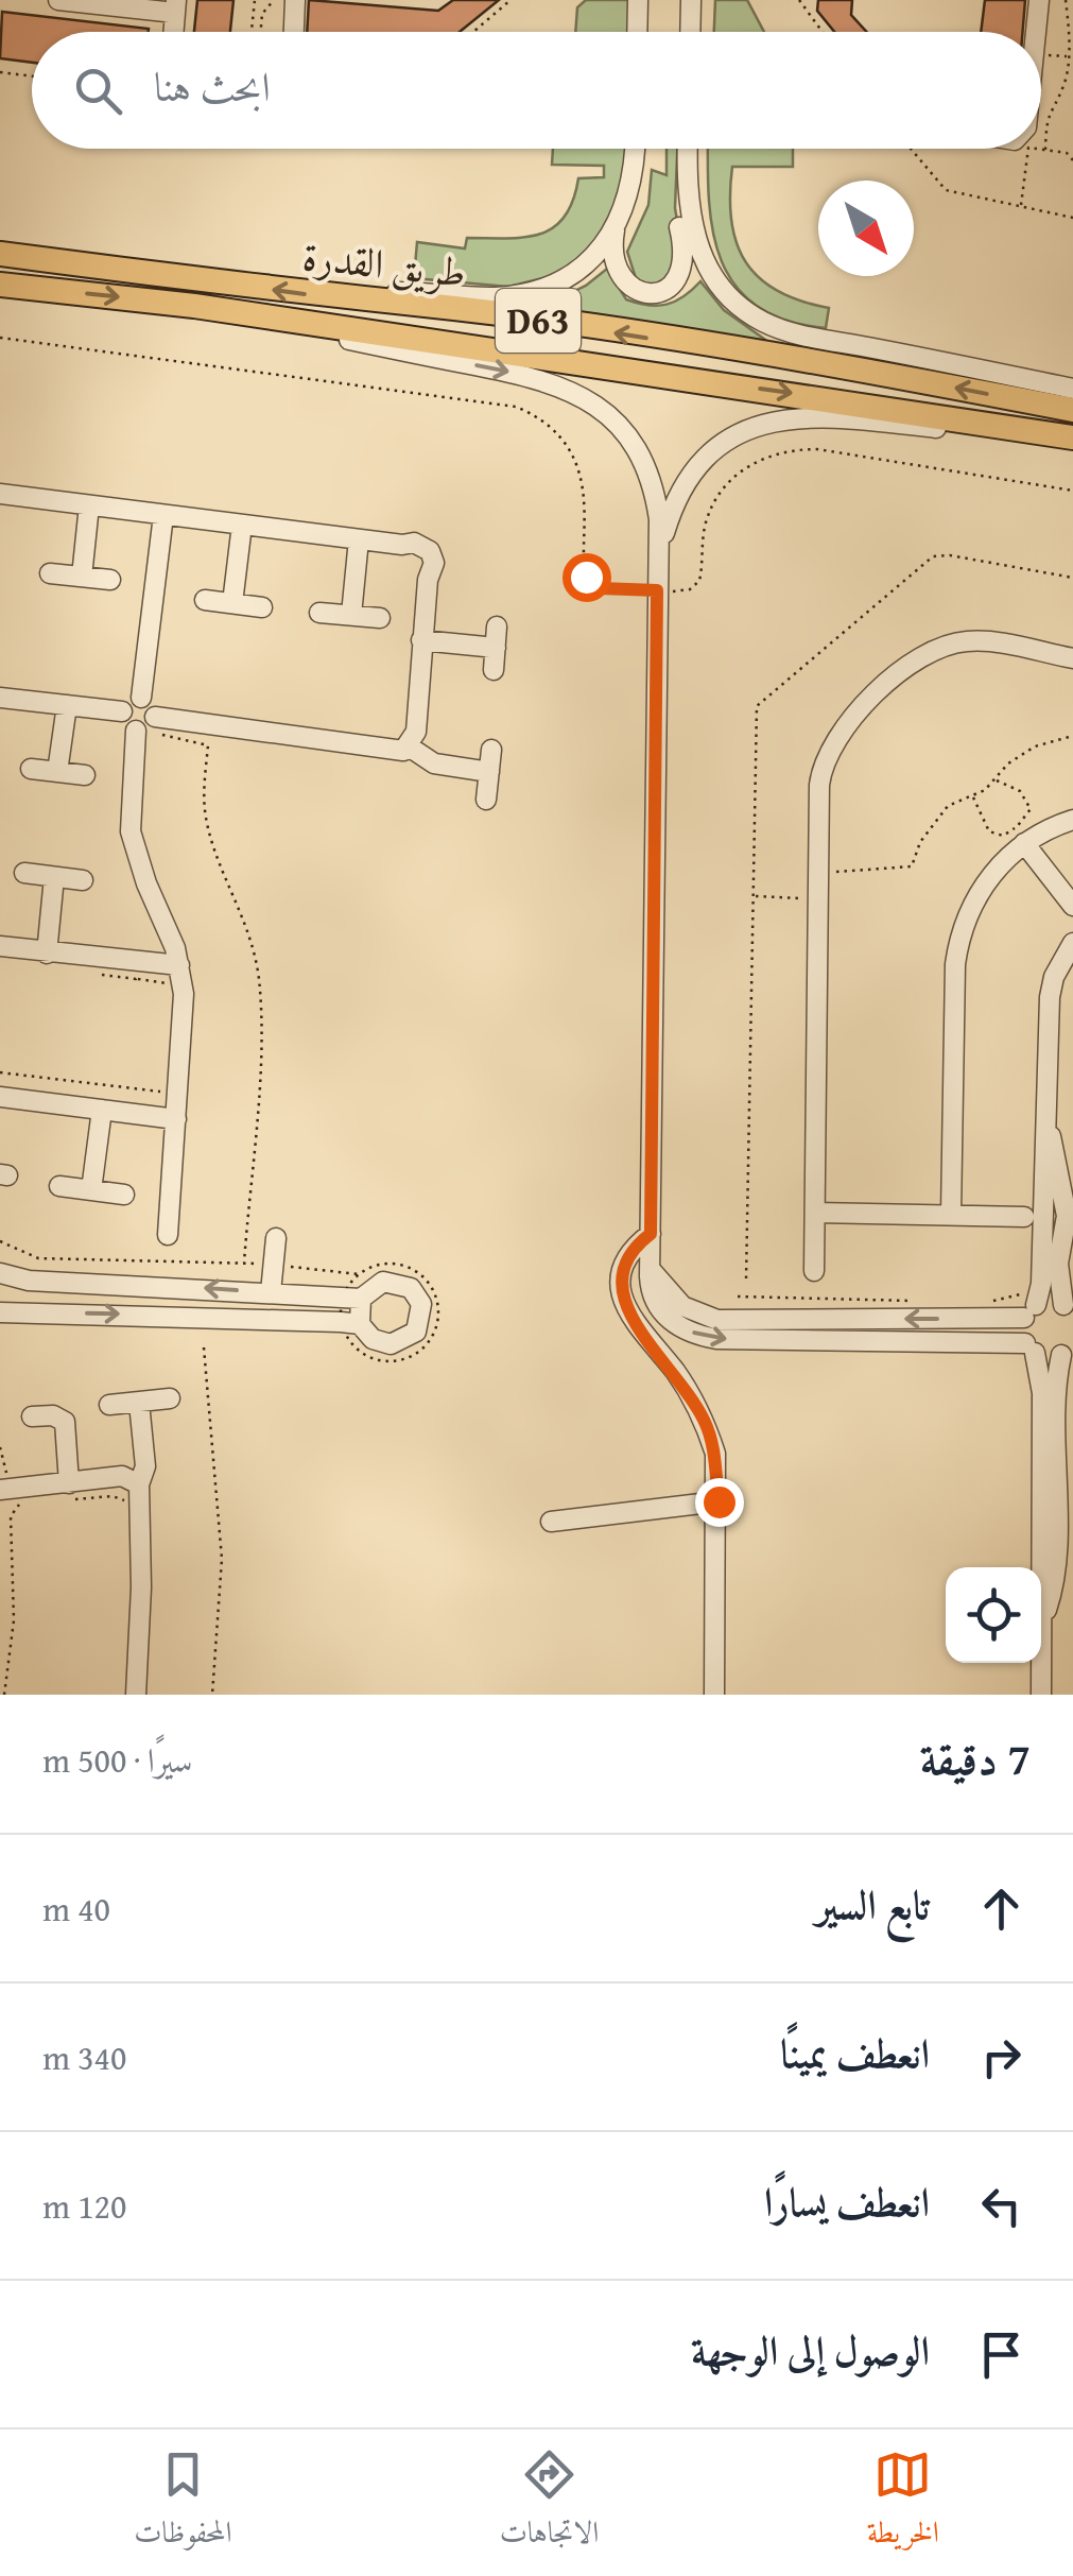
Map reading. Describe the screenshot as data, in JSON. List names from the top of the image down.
{
  "streets": {
    "main road": ["طريق القدرة", "D63"]
  },
  "north": "bottom right",
  "page": {
    "search": "ابحث هنا",
    "heading": ["7 دقيقة", "سيرًا · 500 m"],
    "list": [
      ["تابع السير", "40 m"],
      ["انعطف يمينًا", "340 m"],
      ["انعطف يسارًا", "120 m"],
      "الوصول إلى الوجهة"
    ],
    "nav": ["الخريطة", "الاتجاهات", "المحفوظات"]
  }
}
